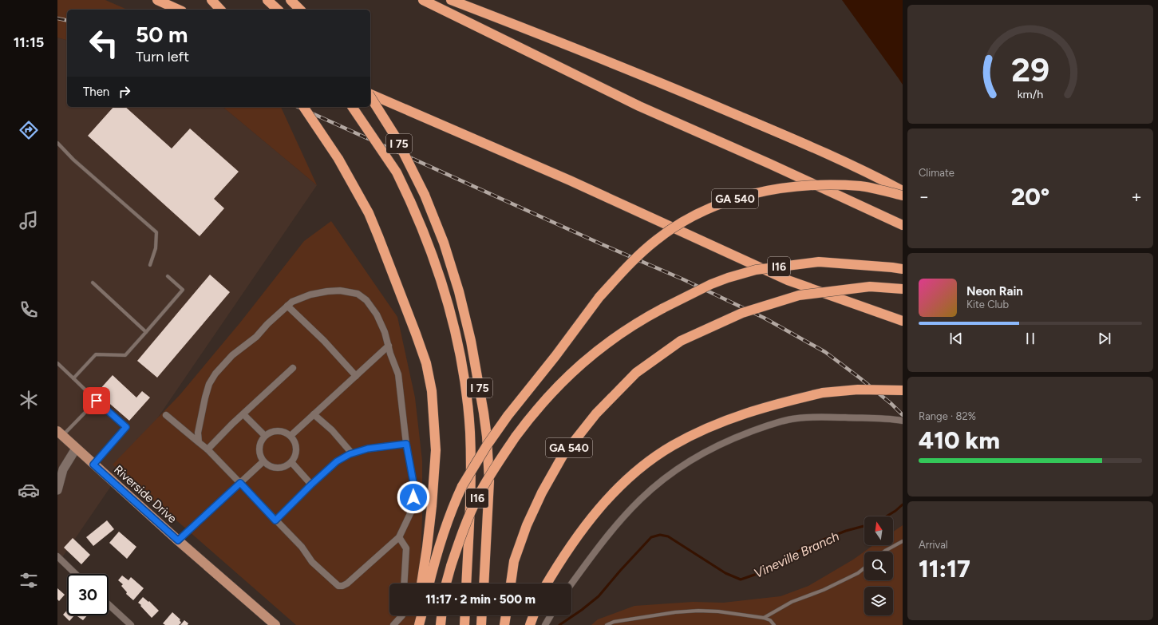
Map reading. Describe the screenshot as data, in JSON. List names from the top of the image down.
{
  "streets": {
    "highway": ["I 75", "GA 540", "I16"],
    "main road": ["Riverside Drive"]
  },
  "water": ["Vineville Branch"],
  "north": "top",
  "page": {
    "tabs": "11:15",
    "turn": ["50 m", "Turn left"],
    "then": "Then",
    "tile": [
      "Climate",
      ["Range · 82%", "410 km"],
      ["Arrival", "11:17"]
    ],
    "heat": ["−", "20°", "+"],
    "song": ["Neon Rain", "Kite Club"],
    "limit": "30",
    "trip": "11:17 · 2 min · 500 m",
    "gauge": ["29", "km/h"]
  }
}
